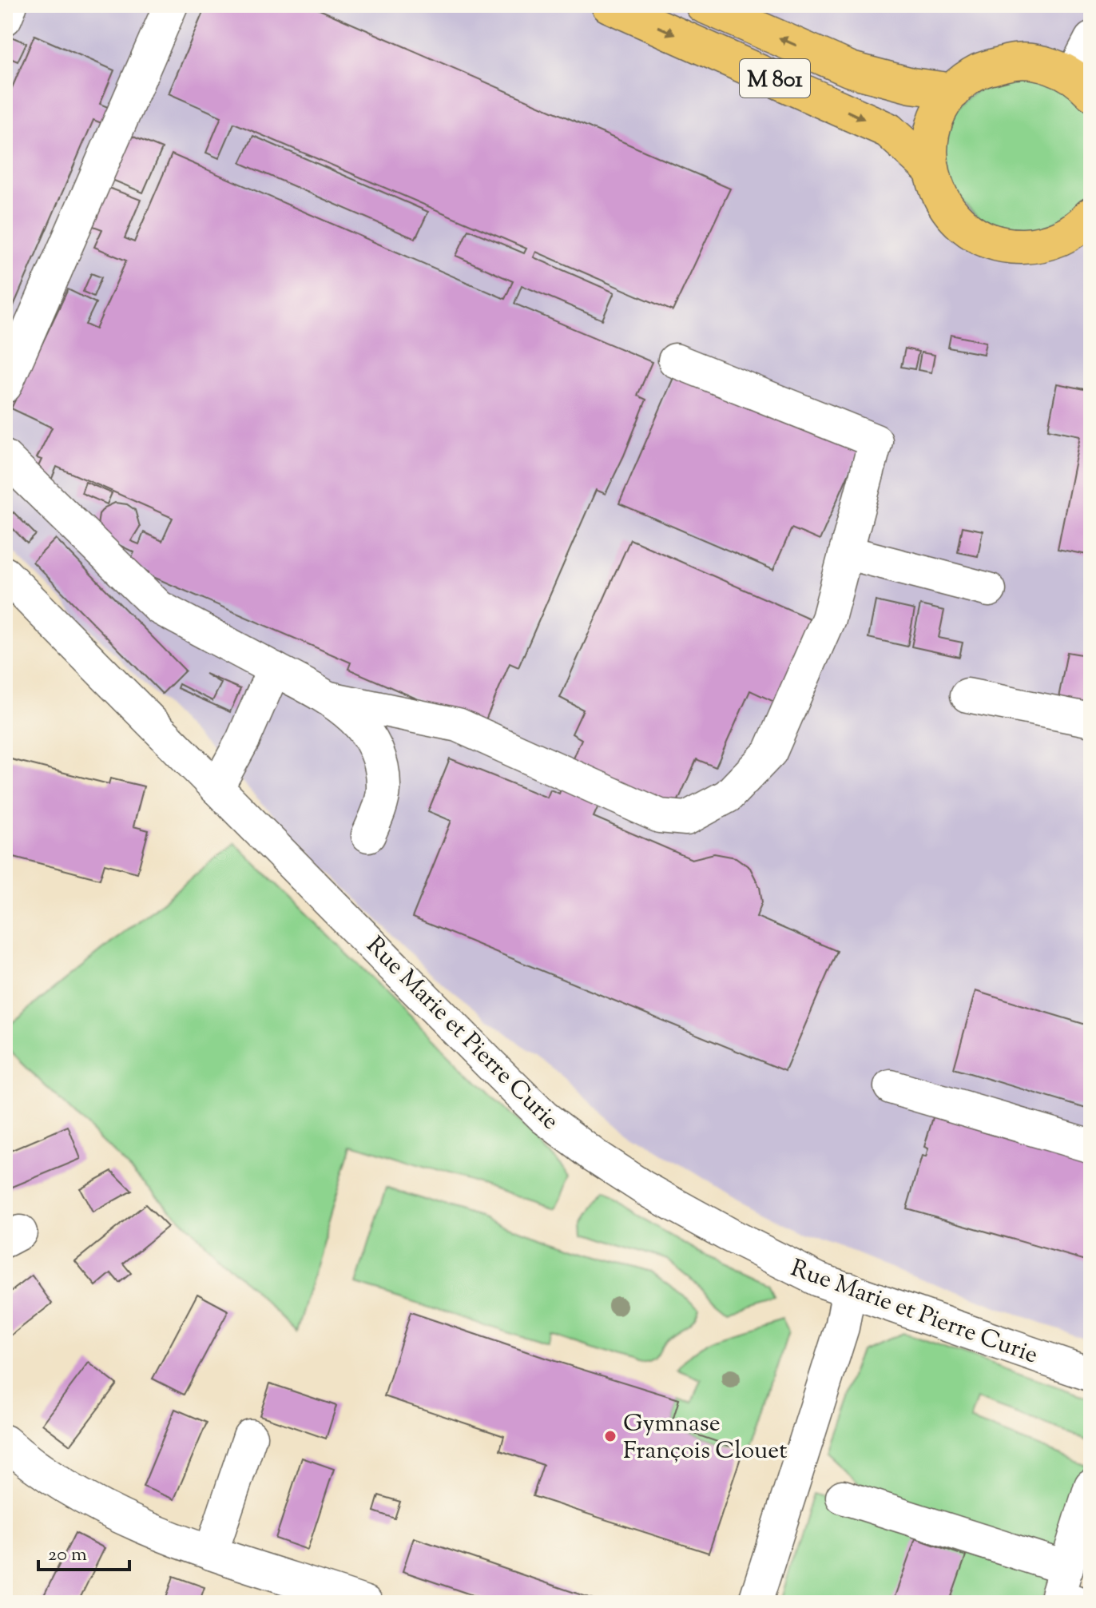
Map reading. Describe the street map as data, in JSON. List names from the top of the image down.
{
  "streets": {
    "main road": ["M 801"],
    "street": ["Rue Marie et Pierre Curie"]
  },
  "places": ["Gymnase François Clouet"],
  "scale_bar": "20 m"
}
